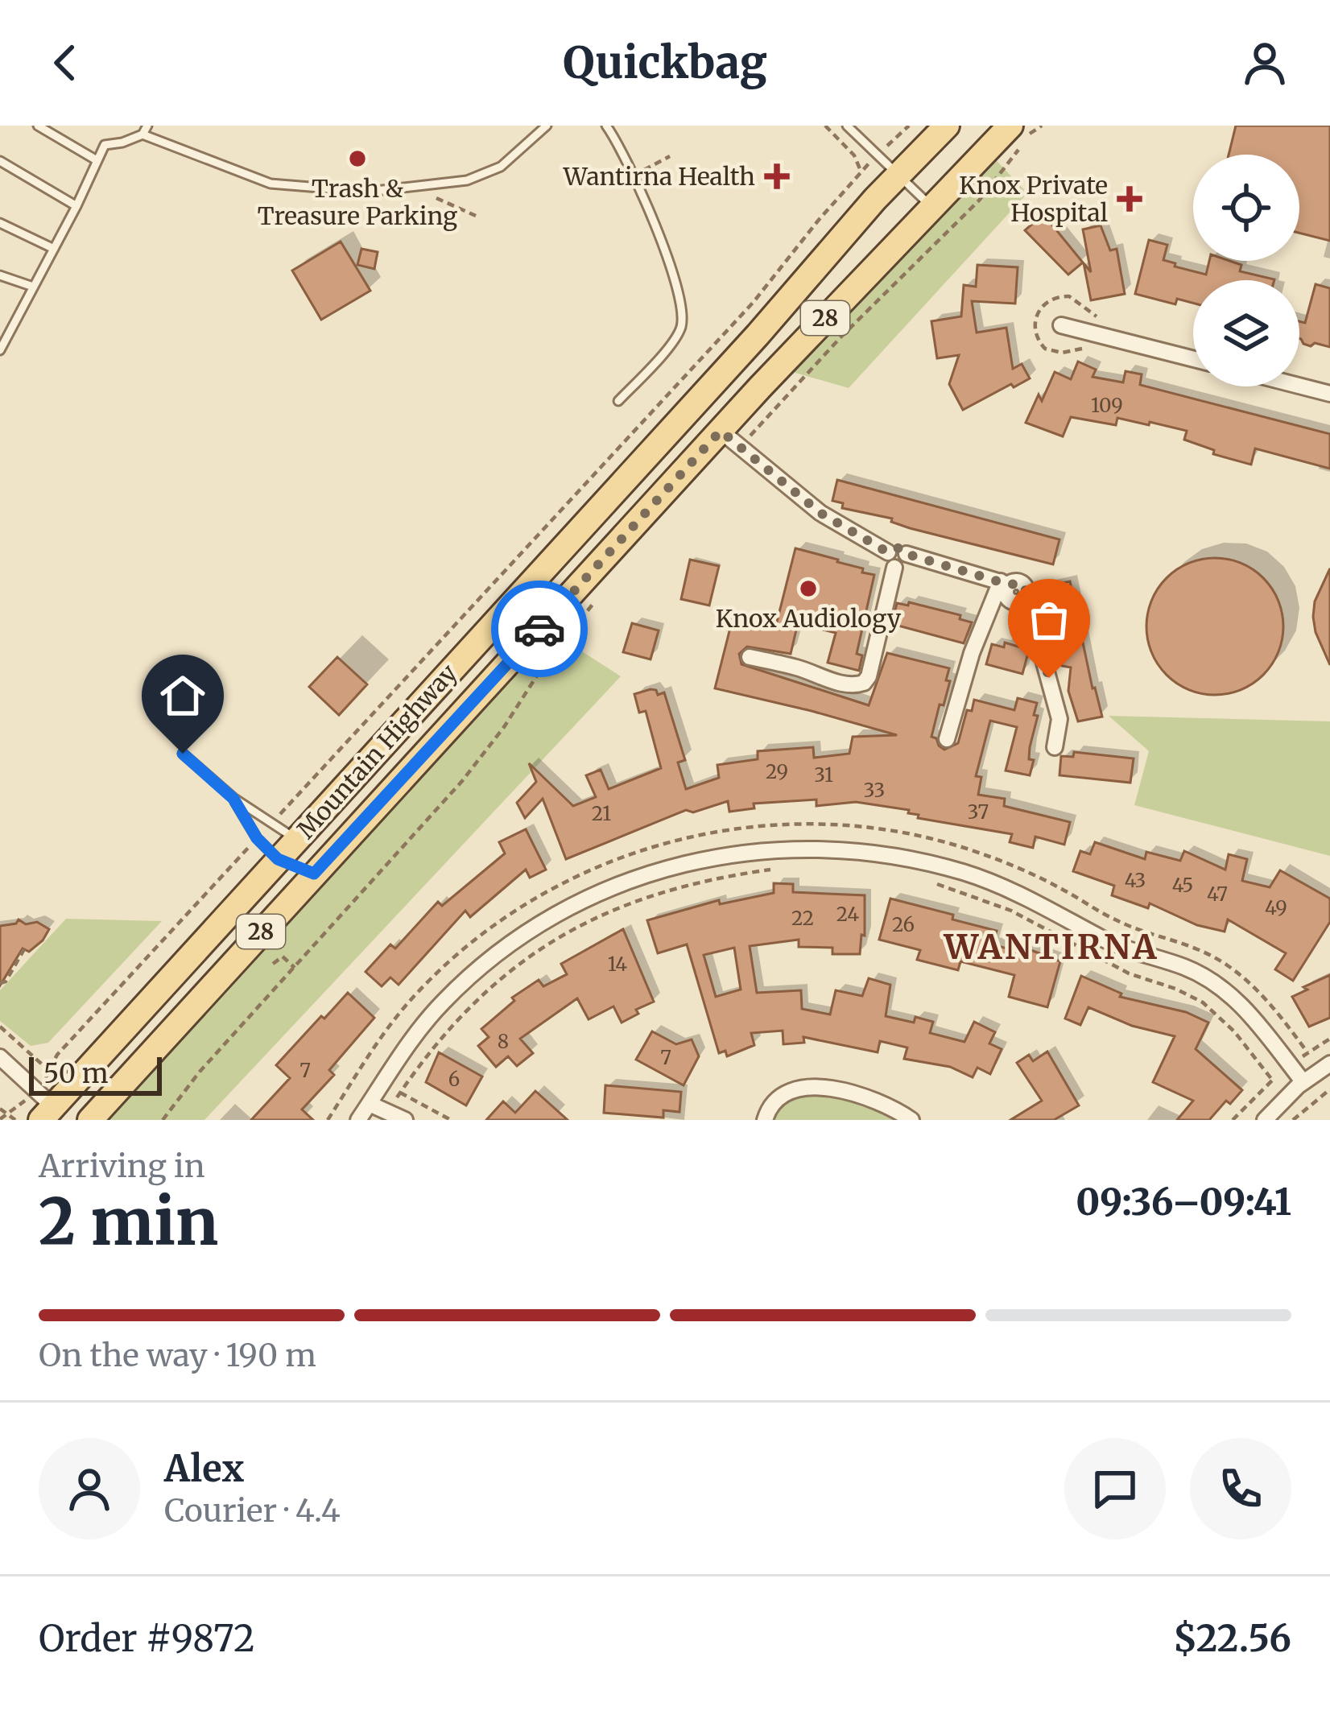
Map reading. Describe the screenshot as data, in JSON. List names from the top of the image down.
{
  "streets": {
    "main road": ["28", "Mountain Highway"]
  },
  "districts": ["WANTIRNA"],
  "places": {
    "other": ["Trash & Treasure Parking", "Knox Audiology"],
    "health": ["Wantirna Health", "Knox Private Hospital"]
  },
  "house_numbers": [
    "109",
    "29",
    "31",
    "33",
    "37",
    "21",
    "43",
    "45",
    "47",
    "49",
    "24",
    "22",
    "26",
    "14",
    "8",
    "7",
    "7",
    "6"
  ],
  "scale_bar": "50 m",
  "page": {
    "header": "Quickbag",
    "scale": "50 m",
    "heading": ["2 min", "Arriving in", "09:36–09:41"],
    "panel": [
      "Alex",
      "Courier · 4.4",
      "Order #9872",
      "$22.56"
    ],
    "bar": "On the way · 190 m"
  }
}
